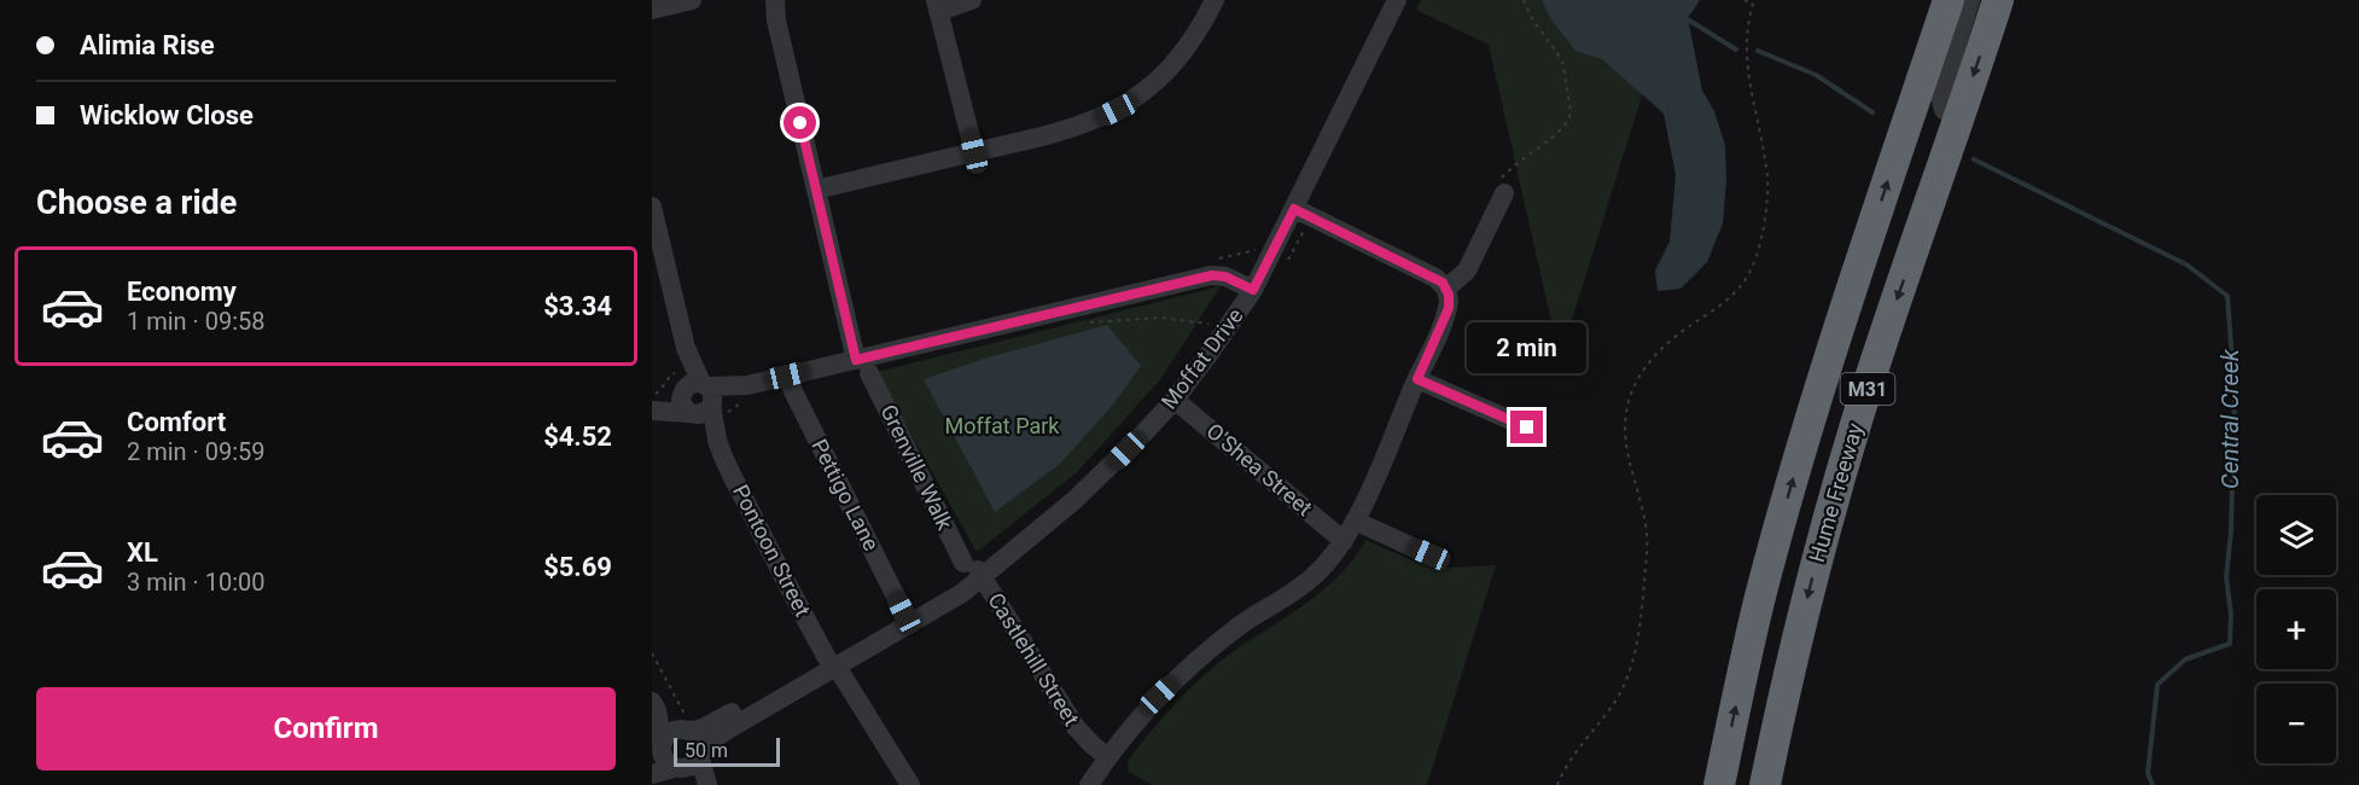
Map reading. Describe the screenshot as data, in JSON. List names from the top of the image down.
{
  "streets": {
    "highway": ["M31", "Hume Freeway"],
    "street": [
      "Moffat Drive",
      "Grenville Walk",
      "O'Shea Street",
      "Pettigo Lane",
      "Pontoon Street",
      "Castlehill Street"
    ]
  },
  "crossings": [
    ["Moffat Drive", "Grenville Walk"],
    ["Moffat Drive", "O'Shea Street"],
    ["Moffat Drive", "Pettigo Lane"],
    ["Moffat Drive", "Pontoon Street"],
    ["Moffat Drive", "Castlehill Street"],
    ["Grenville Walk", "Castlehill Street"]
  ],
  "water": ["Central Creek"],
  "parks": ["Moffat Park"],
  "scale_bar": "50 m",
  "page": {
    "banner": ["Alimia Rise", "Wicklow Close"],
    "heading": "Choose a ride",
    "list": [
      {
        "name": "Economy",
        "note": "1 min · 09:58",
        "value": "$3.34"
      },
      {
        "name": "Comfort",
        "note": "2 min · 09:59",
        "value": "$4.52"
      },
      {
        "name": "XL",
        "note": "3 min · 10:00",
        "value": "$5.69"
      }
    ],
    "bubble": "2 min",
    "map_buttons": ["+", "−"],
    "buttons": "Confirm",
    "scale": "50 m"
  }
}
